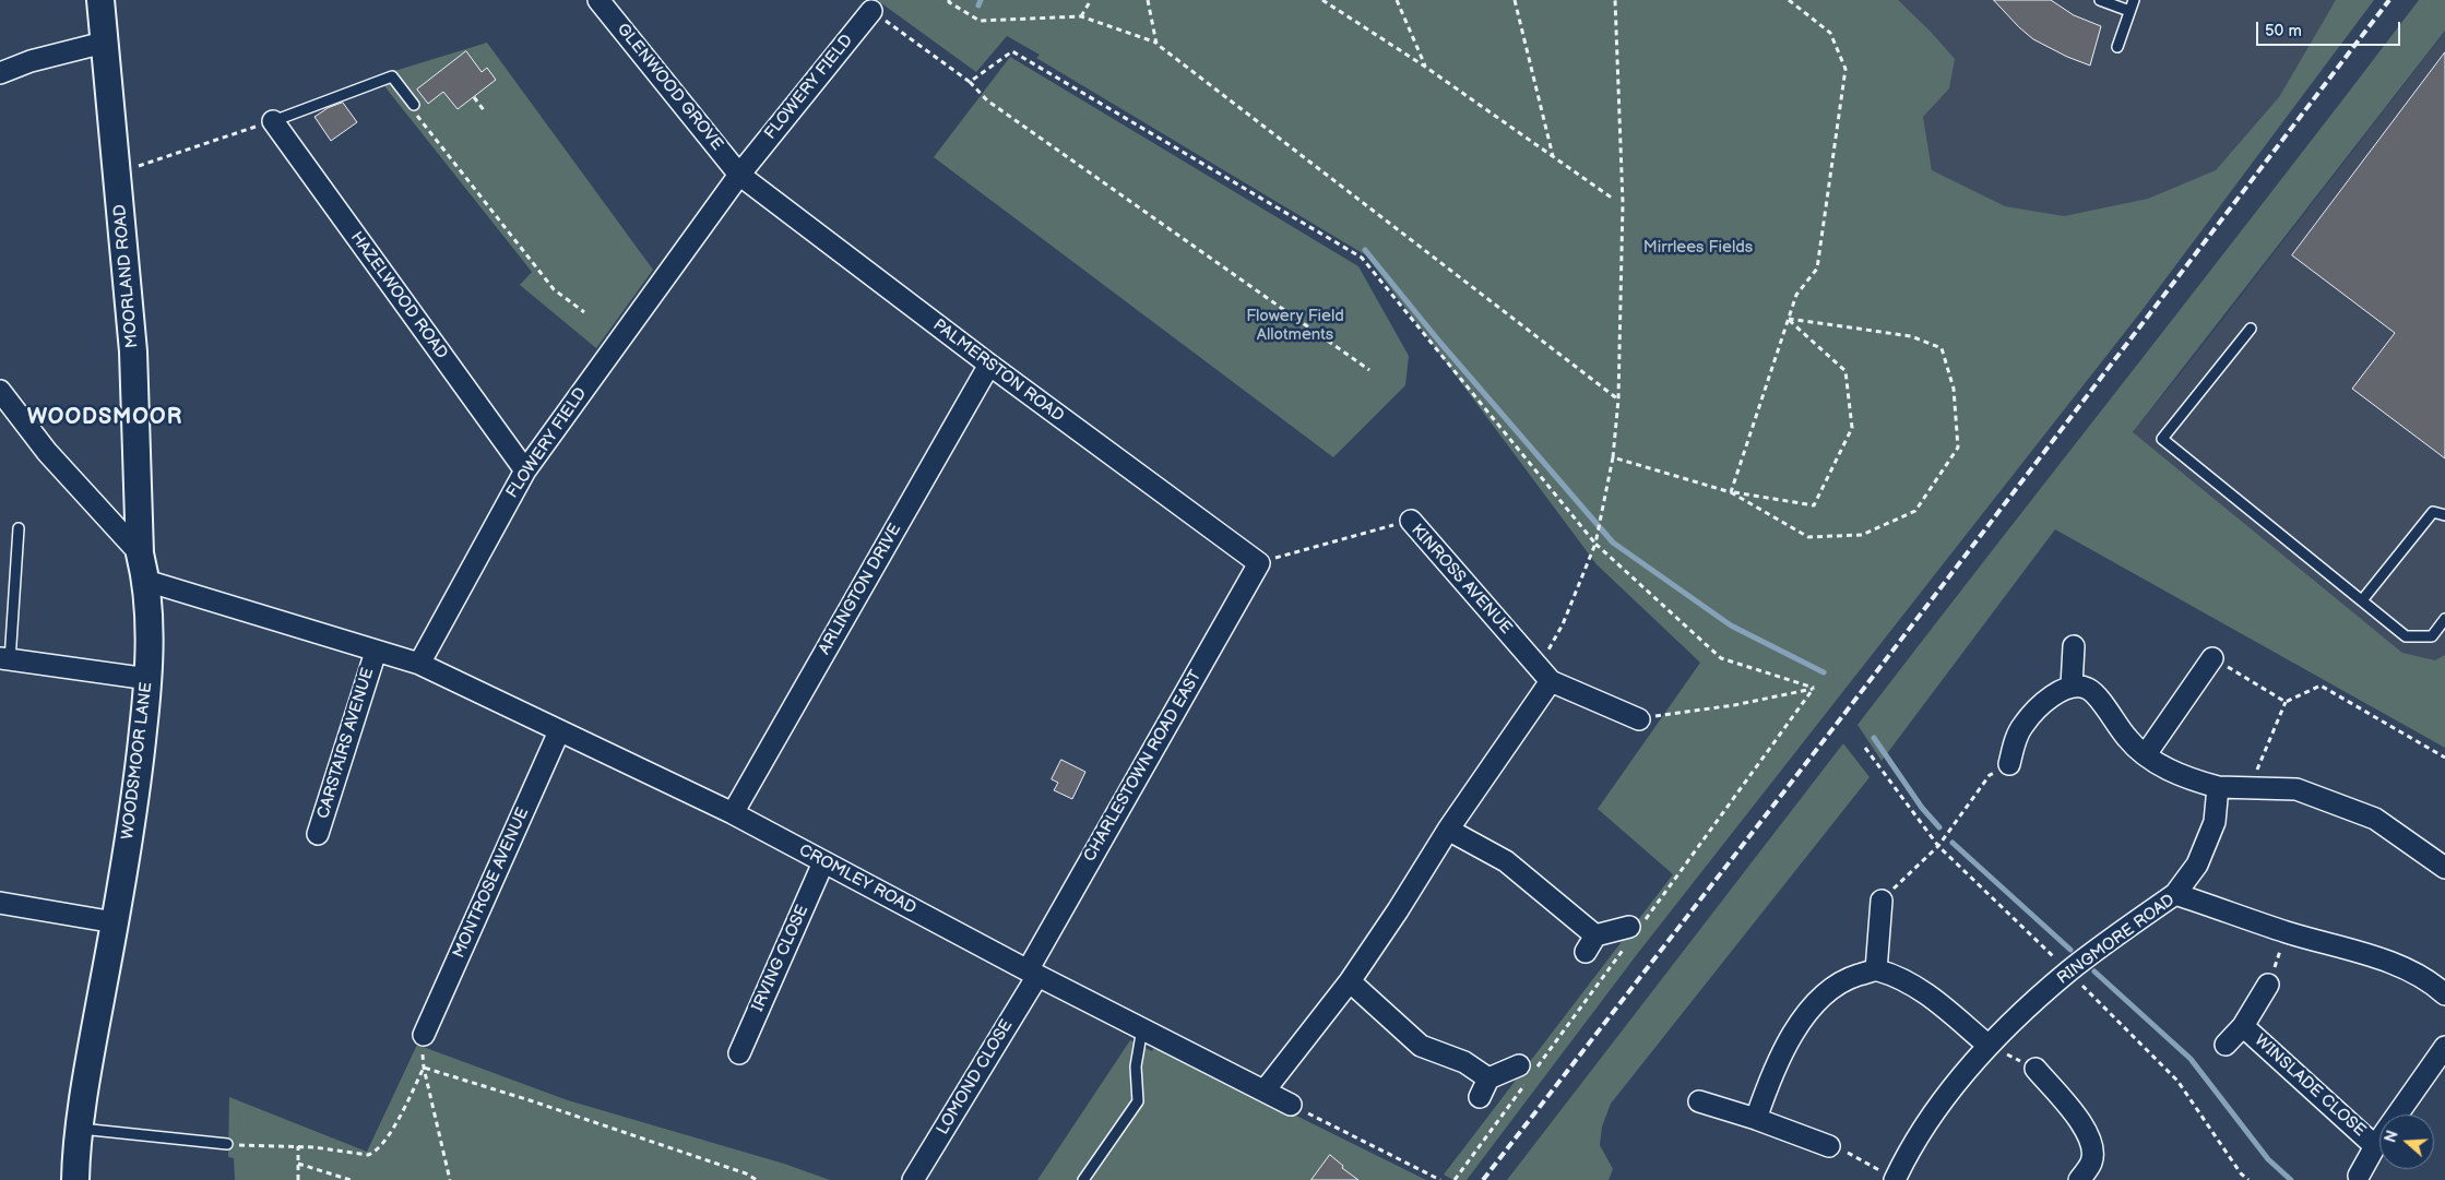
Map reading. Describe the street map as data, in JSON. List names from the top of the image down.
{
  "streets": {
    "street": [
      "GLENWOOD GROVE",
      "FLOWERY FIELD",
      "MOORLAND ROAD",
      "HAZELWOOD ROAD",
      "PALMERSTON ROAD",
      "KINROSS AVENUE",
      "ARLINGTON DRIVE",
      "CARSTAIRS AVENUE",
      "WOODSMOOR LANE",
      "CHARLESTOWN ROAD EAST",
      "CROMLEY ROAD",
      "MONTROSE AVENUE",
      "RINGMORE ROAD",
      "IRVING CLOSE",
      "LOMOND CLOSE",
      "WINSLADE CLOSE"
    ]
  },
  "crossings": [
    ["GLENWOOD GROVE", "FLOWERY FIELD"],
    ["GLENWOOD GROVE", "PALMERSTON ROAD"],
    ["FLOWERY FIELD", "HAZELWOOD ROAD"],
    ["FLOWERY FIELD", "PALMERSTON ROAD"],
    ["FLOWERY FIELD", "CROMLEY ROAD"],
    ["MOORLAND ROAD", "WOODSMOOR LANE"],
    ["PALMERSTON ROAD", "KINROSS AVENUE"],
    ["PALMERSTON ROAD", "ARLINGTON DRIVE"],
    ["PALMERSTON ROAD", "CHARLESTOWN ROAD EAST"],
    ["KINROSS AVENUE", "CHARLESTOWN ROAD EAST"],
    ["ARLINGTON DRIVE", "CROMLEY ROAD"],
    ["CHARLESTOWN ROAD EAST", "CROMLEY ROAD"],
    ["CHARLESTOWN ROAD EAST", "LOMOND CLOSE"],
    ["CROMLEY ROAD", "MONTROSE AVENUE"],
    ["CROMLEY ROAD", "IRVING CLOSE"],
    ["CROMLEY ROAD", "LOMOND CLOSE"]
  ],
  "districts": ["WOODSMOOR"],
  "parks": ["Mirrlees Fields", "Flowery Field Allotments"],
  "scale_bar": "50 m",
  "north": "left"
}
